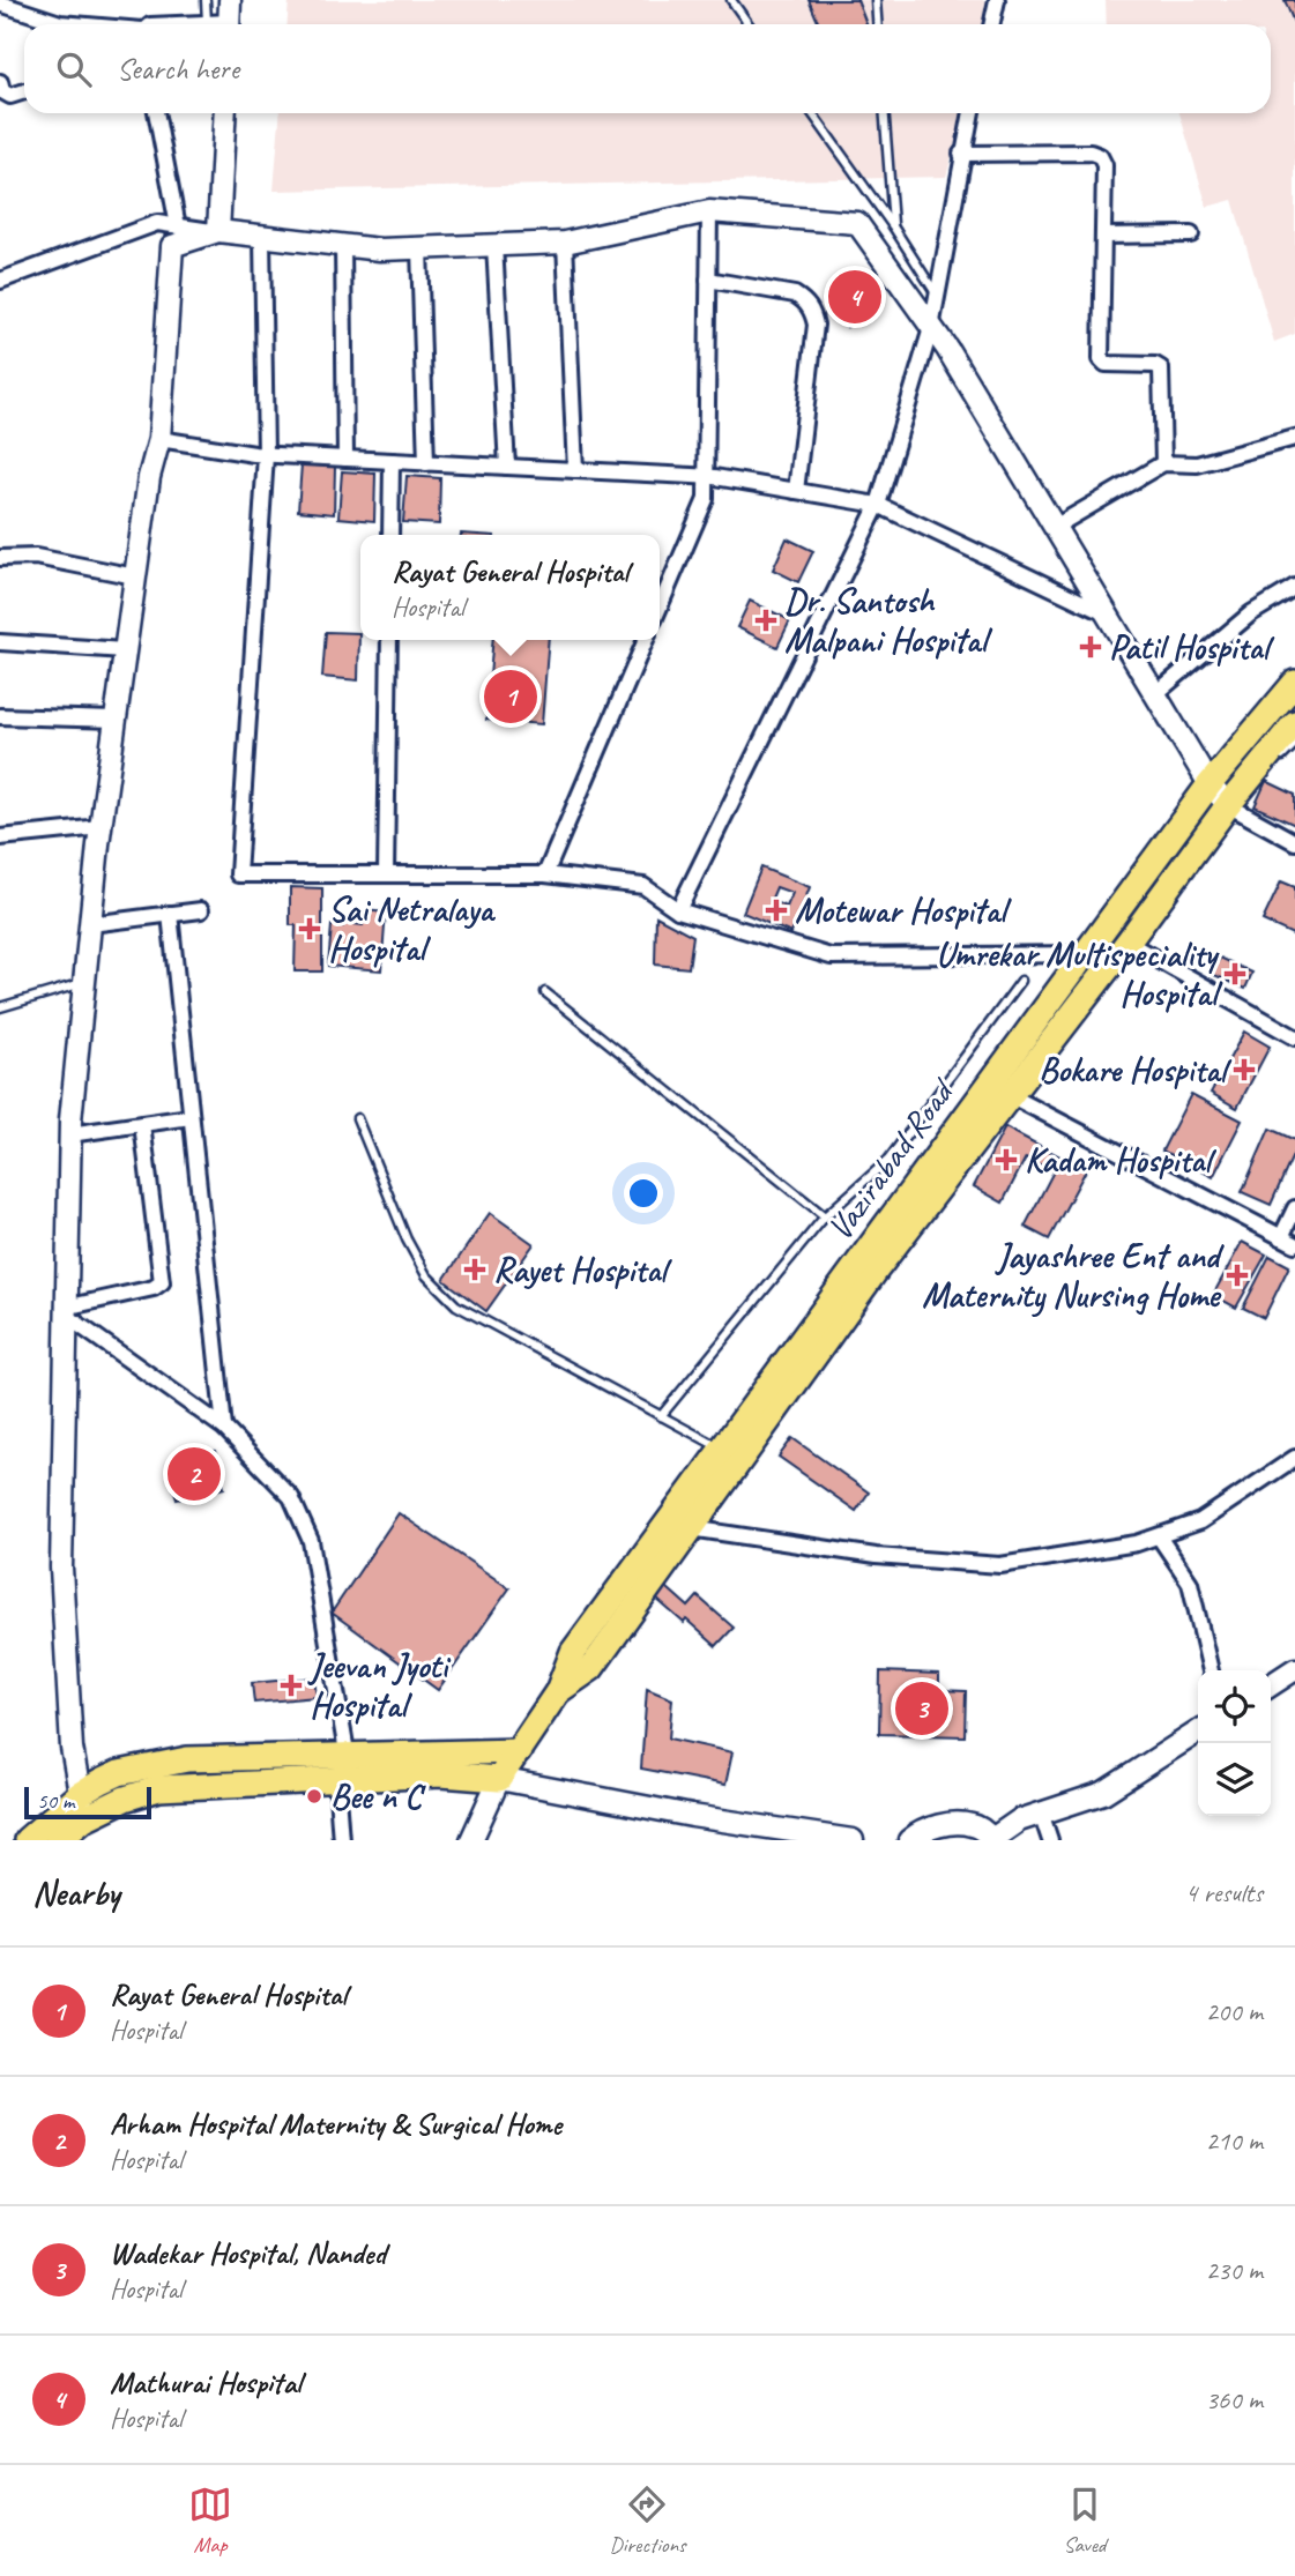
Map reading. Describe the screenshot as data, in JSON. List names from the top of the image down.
{
  "streets": {
    "main road": ["Vazirabad Road"]
  },
  "places": {
    "health": [
      "Dr. Santosh Malpani Hospital",
      "Patil Hospital",
      "Motewar Hospital",
      "Sai Netralaya Hospital",
      "Umrekar Multispeciality Hospital",
      "Bokare Hospital",
      "Kadam Hospital",
      "Rayet Hospital",
      "Jayashree Ent and Maternity Nursing Home",
      "Jeevan Jyoti Hospital"
    ],
    "other": ["Bee n C"]
  },
  "scale_bar": "50 m",
  "page": {
    "search": "Search here",
    "pins": [
      "4",
      "1",
      "2",
      "3"
    ],
    "popup": ["Rayat General Hospital", "Hospital"],
    "scale": "50 m",
    "heading": ["Nearby", "4 results"],
    "list": [
      {
        "mark": "1",
        "name": "Rayat General Hospital",
        "note": "Hospital",
        "value": "200 m"
      },
      {
        "mark": "2",
        "name": "Arham Hospital Maternity & Surgical Home",
        "note": "Hospital",
        "value": "210 m"
      },
      {
        "mark": "3",
        "name": "Wadekar Hospital, Nanded",
        "note": "Hospital",
        "value": "230 m"
      },
      {
        "mark": "4",
        "name": "Mathurai Hospital",
        "note": "Hospital",
        "value": "360 m"
      }
    ],
    "nav": ["Map", "Directions", "Saved"]
  }
}
